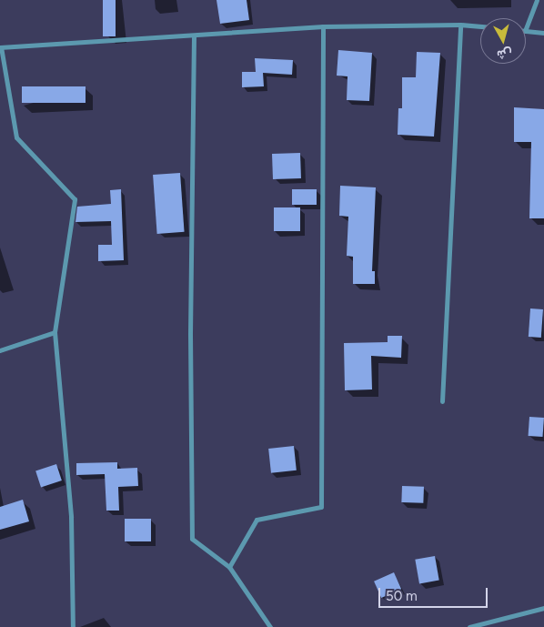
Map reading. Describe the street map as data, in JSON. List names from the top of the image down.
{
  "scale_bar": "50 m",
  "north": "bottom"
}
